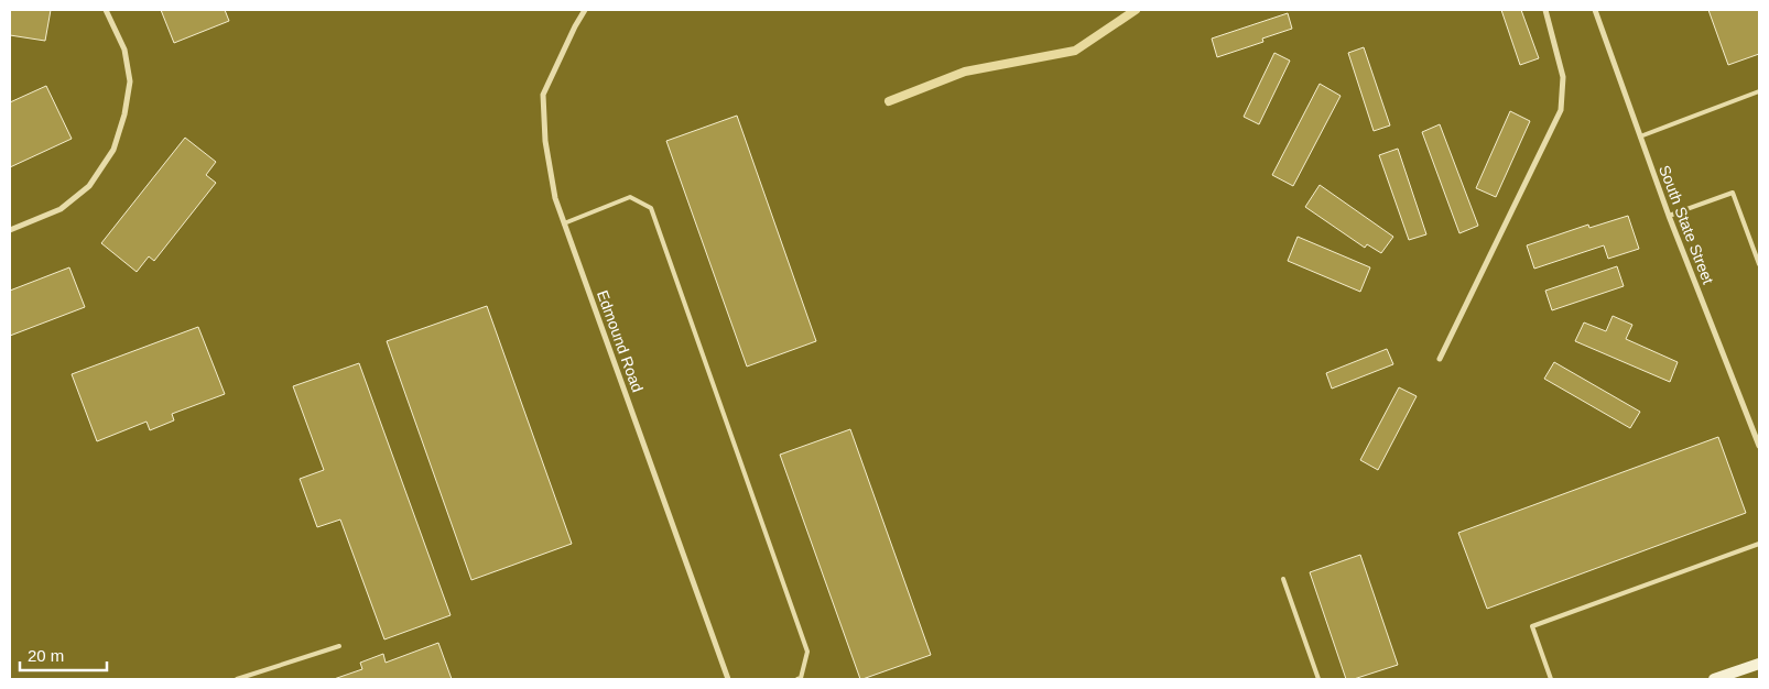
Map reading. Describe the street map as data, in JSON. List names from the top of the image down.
{
  "streets": {
    "street": ["South State Street", "Edmound Road"]
  },
  "scale_bar": "20 m"
}
